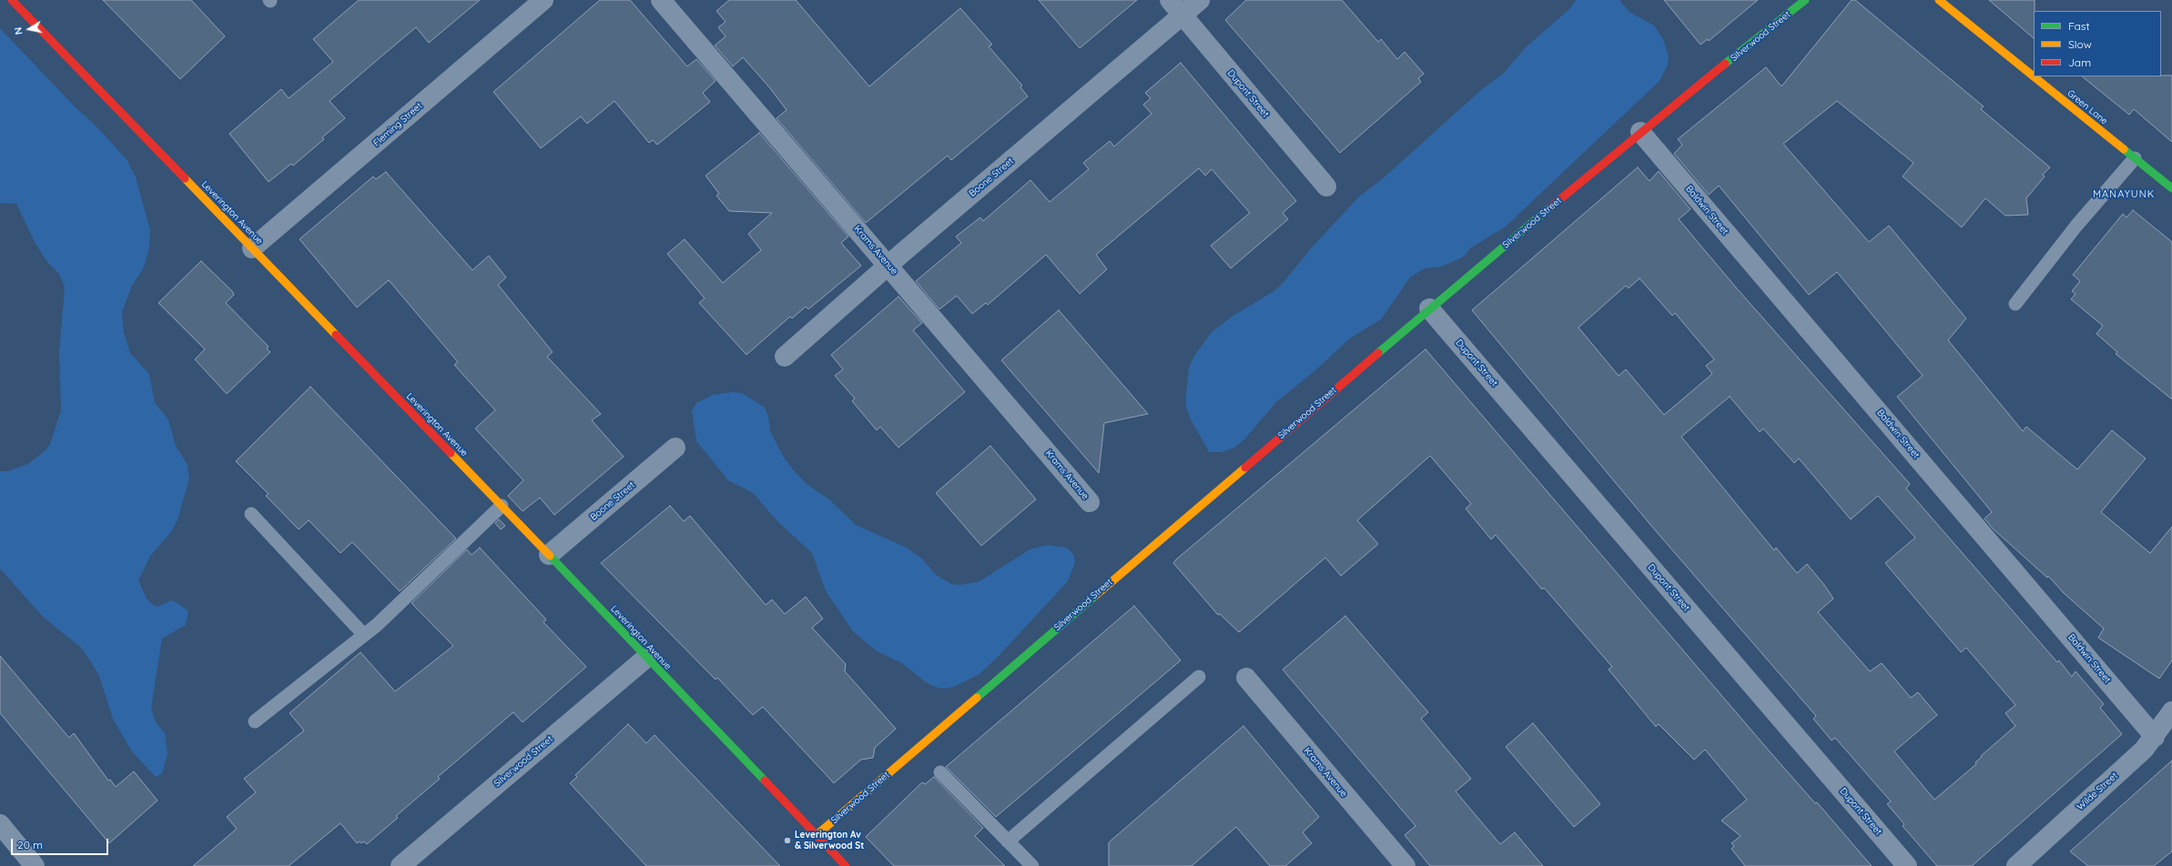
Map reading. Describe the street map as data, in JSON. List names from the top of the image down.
{
  "streets": {
    "street": [
      "Silverwood Street",
      "Dupont Street",
      "Green Lane",
      "Fleming Street",
      "Boone Street",
      "Baldwin Street",
      "Leverington Avenue",
      "Krams Avenue",
      "Wilde Street"
    ]
  },
  "crossings": [
    ["Silverwood Street", "Dupont Street"],
    ["Silverwood Street", "Baldwin Street"],
    ["Silverwood Street", "Leverington Avenue"],
    ["Dupont Street", "Boone Street"],
    ["Fleming Street", "Leverington Avenue"],
    ["Boone Street", "Leverington Avenue"],
    ["Boone Street", "Krams Avenue"],
    ["Baldwin Street", "Wilde Street"]
  ],
  "districts": ["MANAYUNK"],
  "places": ["Leverington Av & Silverwood St"],
  "legend": ["Fast", "Slow", "Jam"],
  "scale_bar": "20 m",
  "north": "left"
}
